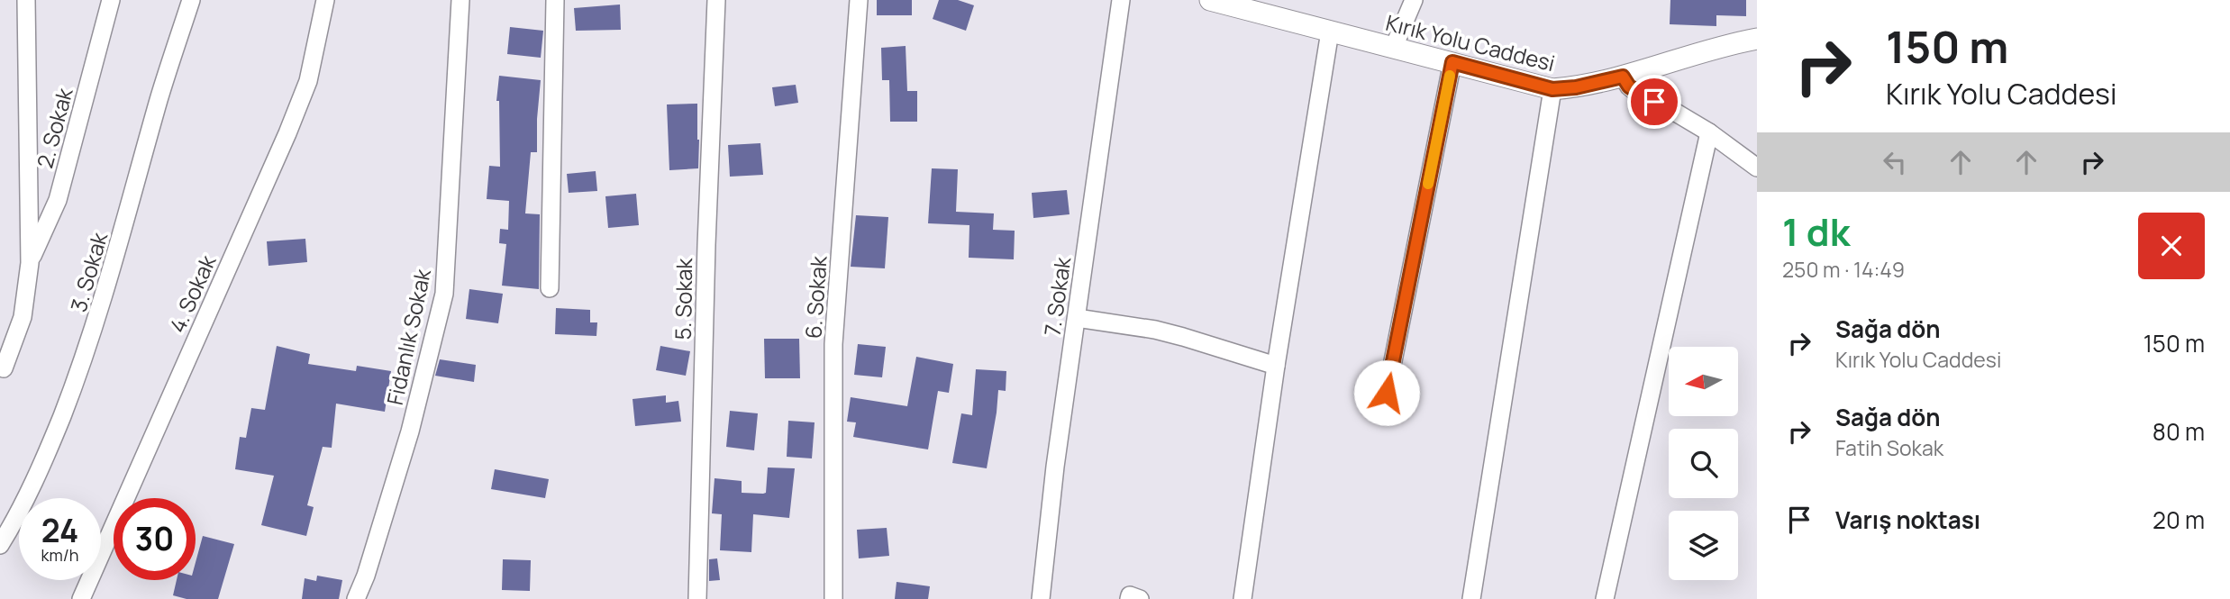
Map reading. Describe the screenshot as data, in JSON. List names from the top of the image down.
{
  "streets": {
    "street": [
      "Kırık Yolu Caddesi",
      "2. Sokak",
      "3. Sokak",
      "4. Sokak",
      "7. Sokak",
      "6. Sokak",
      "5. Sokak",
      "Fidanlık Sokak"
    ]
  },
  "north": "left",
  "page": {
    "turn": ["150 m", "Kırık Yolu Caddesi"],
    "heading": ["1 dk", "250 m · 14:49"],
    "list": [
      {
        "name": "Sağa dön",
        "note": "Kırık Yolu Caddesi",
        "value": "150 m"
      },
      {
        "name": "Sağa dön",
        "note": "Fatih Sokak",
        "value": "80 m"
      },
      {
        "name": "Varış noktası",
        "value": "20 m"
      }
    ],
    "speed": "24 km/h",
    "limit": "30"
  }
}
